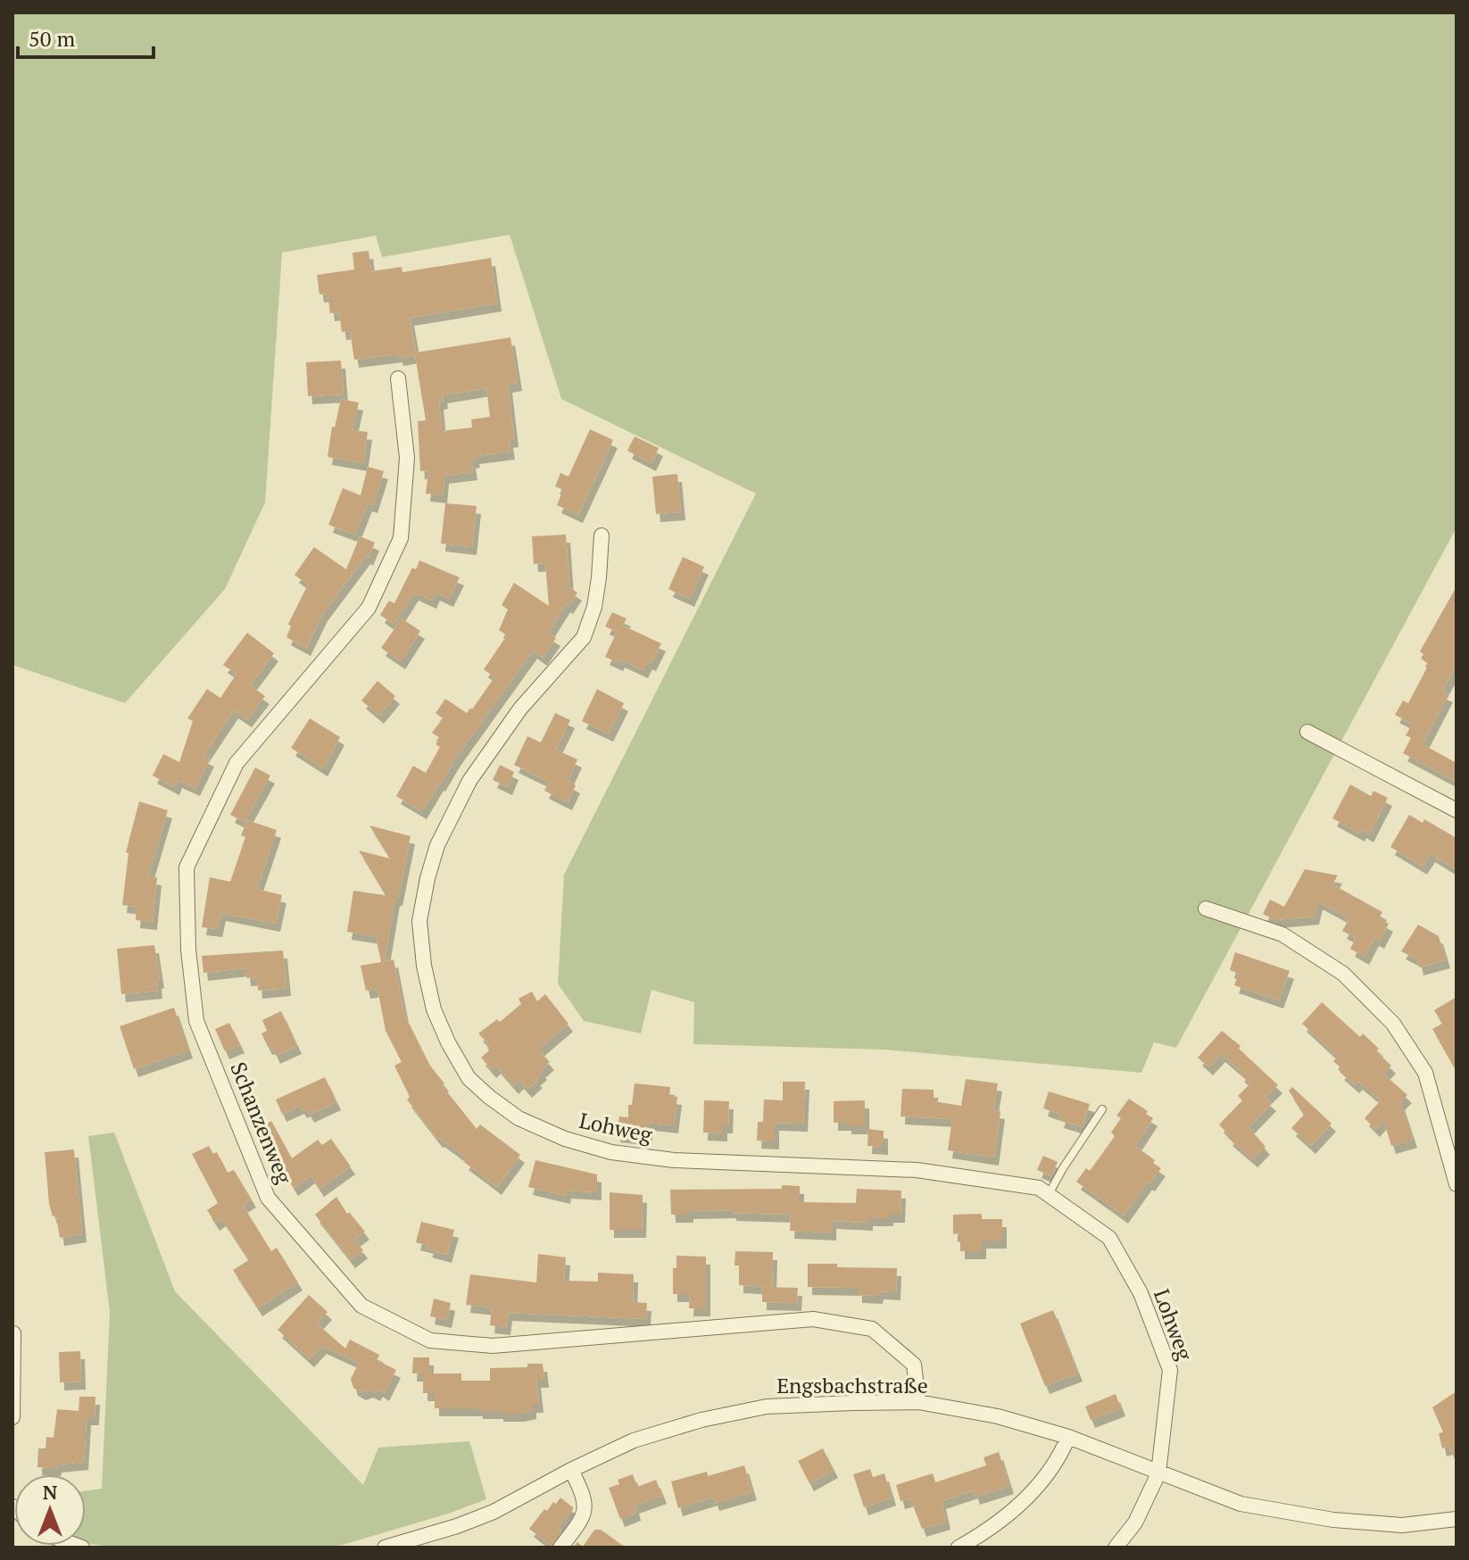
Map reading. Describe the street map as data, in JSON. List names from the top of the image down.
{
  "streets": {
    "street": ["Schanzenweg", "Lohweg", "Engsbachstraße"]
  },
  "crossings": [
    ["Schanzenweg", "Engsbachstraße"],
    ["Lohweg", "Engsbachstraße"]
  ],
  "scale_bar": "50 m",
  "north": "top"
}
